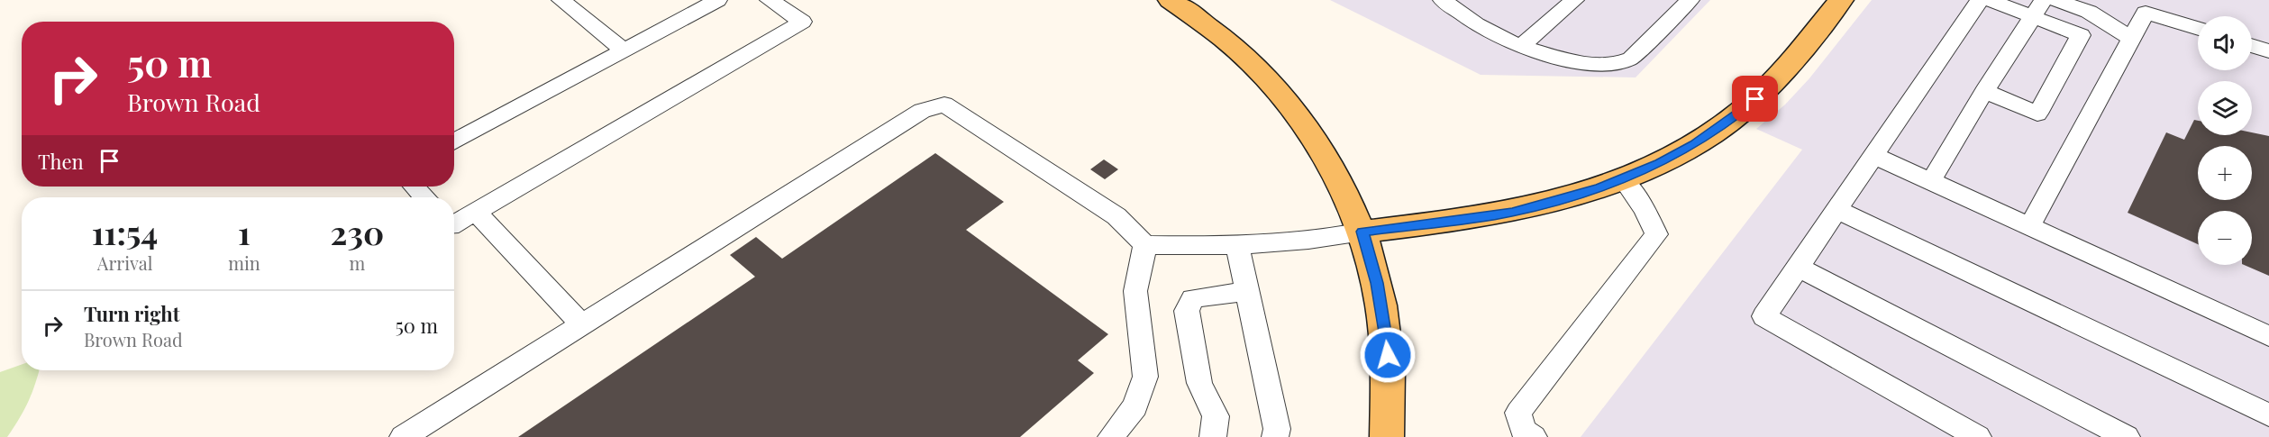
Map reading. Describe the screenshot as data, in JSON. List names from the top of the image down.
{
  "page": {
    "map_buttons": ["+", "−"],
    "turn": ["50 m", "Brown Road"],
    "then": "Then",
    "eta": [
      "11:54",
      "Arrival",
      "1",
      "min",
      "230",
      "m"
    ],
    "list": [
      {
        "name": "Turn right",
        "note": "Brown Road",
        "value": "50 m"
      }
    ]
  }
}
